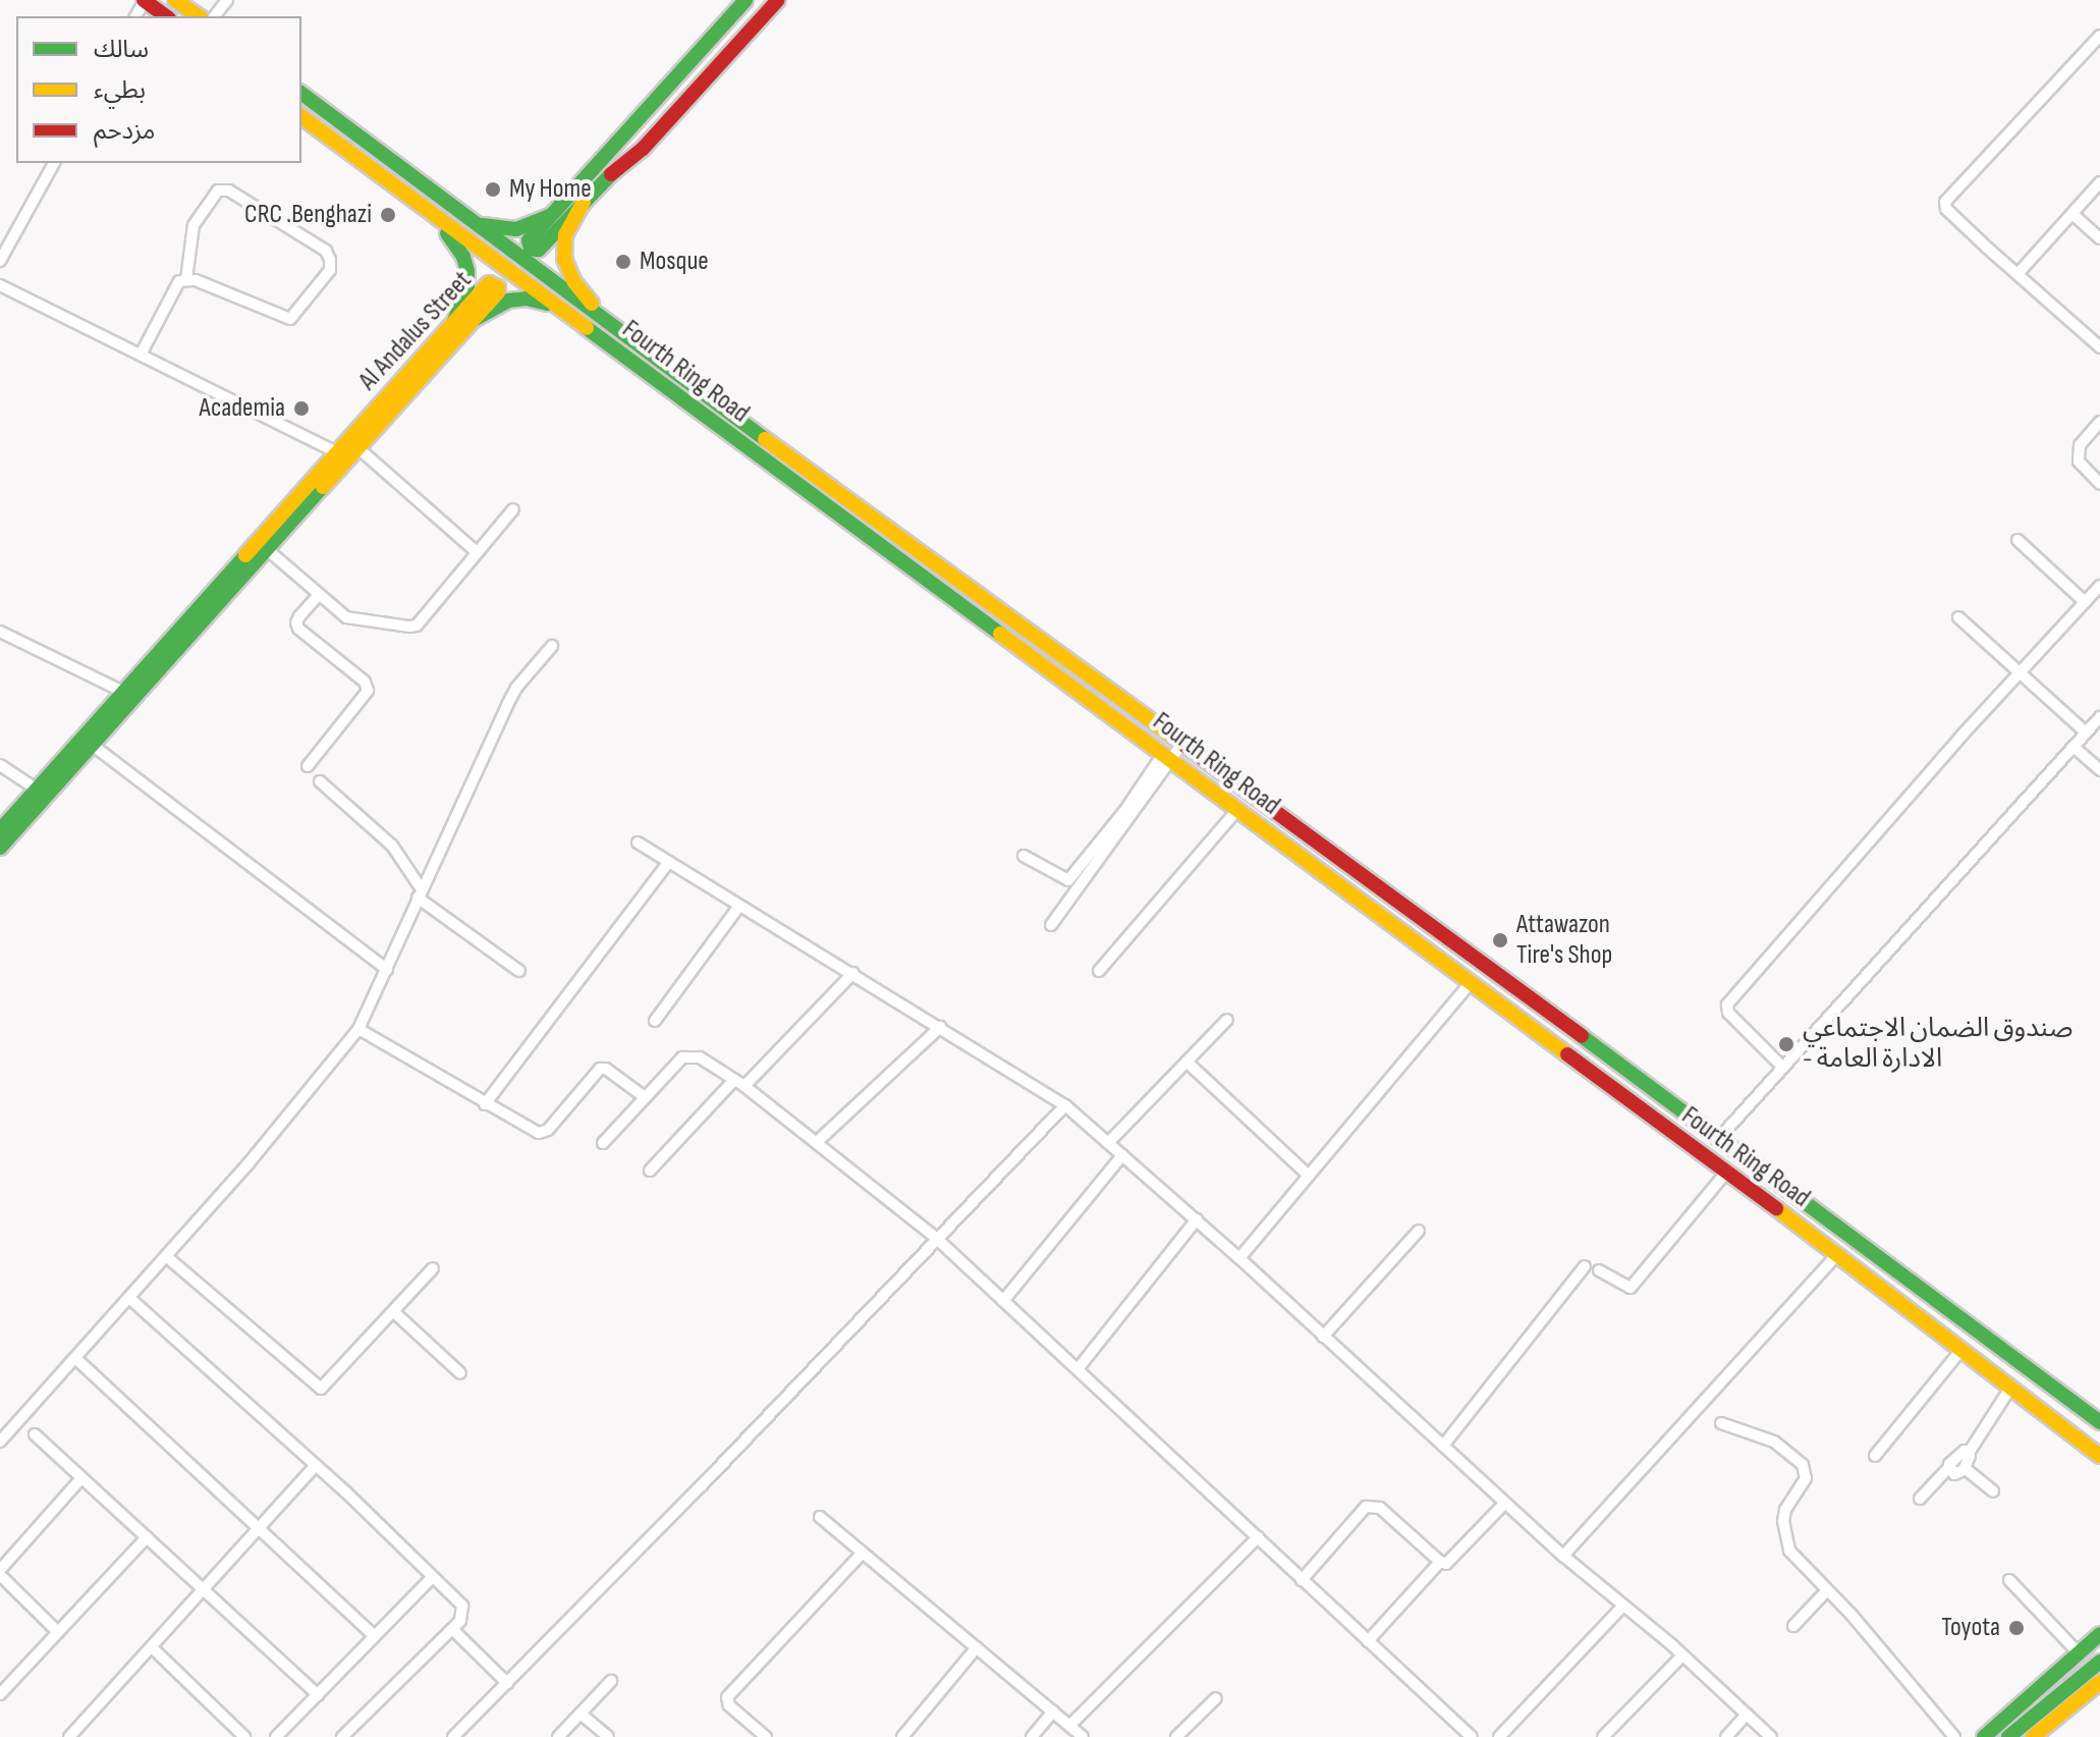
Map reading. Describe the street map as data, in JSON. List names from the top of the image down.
{
  "streets": {
    "main road": ["Al Andalus Street", "Fourth Ring Road"]
  },
  "places": [
    "My Home",
    "CRC .Benghazi",
    "Mosque",
    "Academia",
    "Attawazon Tire's Shop",
    "صندوق الضمان الاجتماعي - الادارة العامة",
    "Toyota"
  ],
  "legend": ["سالك", "بطيء", "مزدحم"]
}
